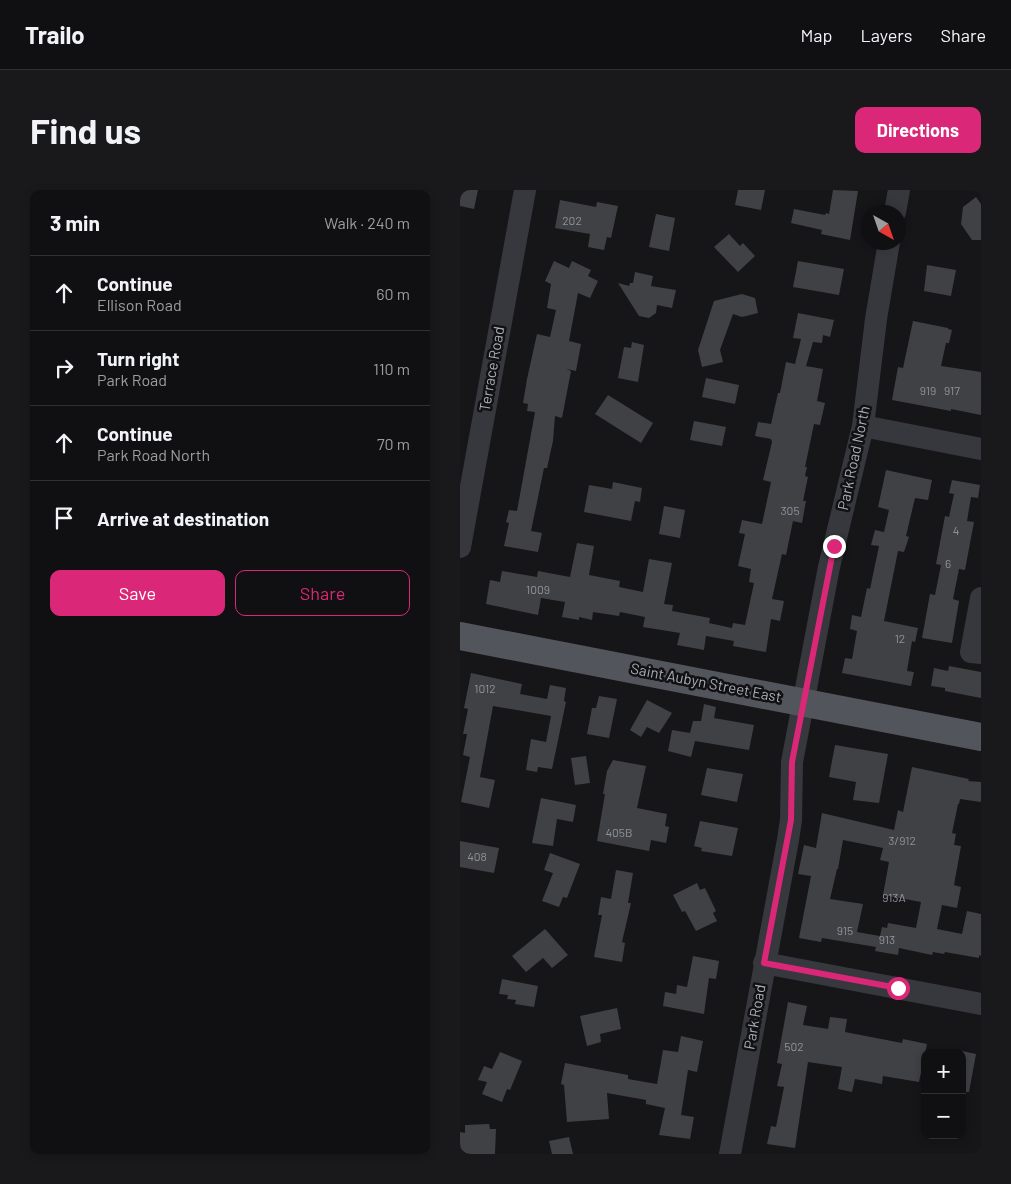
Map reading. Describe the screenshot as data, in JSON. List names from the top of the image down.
{
  "streets": {
    "main road": ["Saint Aubyn Street East"],
    "street": ["Terrace Road", "Park Road North", "Park Road"]
  },
  "crossings": [
    ["Park Road North", "Saint Aubyn Street East"],
    ["Park Road North", "Park Road"],
    ["Saint Aubyn Street East", "Park Road"]
  ],
  "house_numbers": [
    "202",
    "919",
    "917",
    "305",
    "4",
    "6",
    "1009",
    "12",
    "1012",
    "405B",
    "3/912",
    "408",
    "913A",
    "915",
    "913",
    "502"
  ],
  "north": "bottom right",
  "page": {
    "header": "Trailo",
    "nav": ["Map", "Layers", "Share"],
    "buttons": [
      "Directions",
      ["Save", "Share"]
    ],
    "title": "Find us",
    "heading": ["3 min", "Walk · 240 m"],
    "list": [
      ["Continue", "Ellison Road", "60 m"],
      ["Turn right", "Park Road", "110 m"],
      ["Continue", "Park Road North", "70 m"],
      "Arrive at destination"
    ],
    "map_buttons": ["+", "−"]
  }
}
